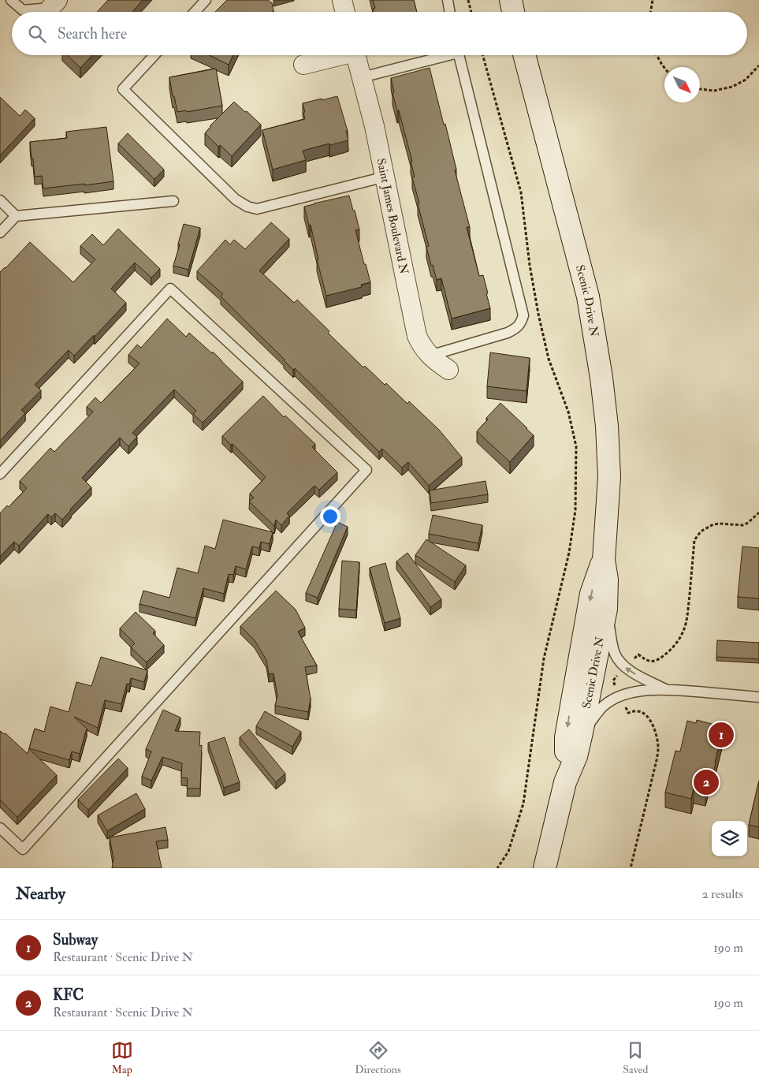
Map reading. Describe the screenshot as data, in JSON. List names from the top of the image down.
{
  "streets": {
    "main road": ["Scenic Drive N"],
    "street": ["Saint James Boulevard N"]
  },
  "north": "bottom right",
  "page": {
    "search": "Search here",
    "pins": ["1", "2"],
    "heading": ["Nearby", "2 results"],
    "list": [
      {
        "mark": "1",
        "name": "Subway",
        "note": "Restaurant · Scenic Drive N",
        "value": "190 m"
      },
      {
        "mark": "2",
        "name": "KFC",
        "note": "Restaurant · Scenic Drive N",
        "value": "190 m"
      }
    ],
    "nav": ["Map", "Directions", "Saved"]
  }
}
